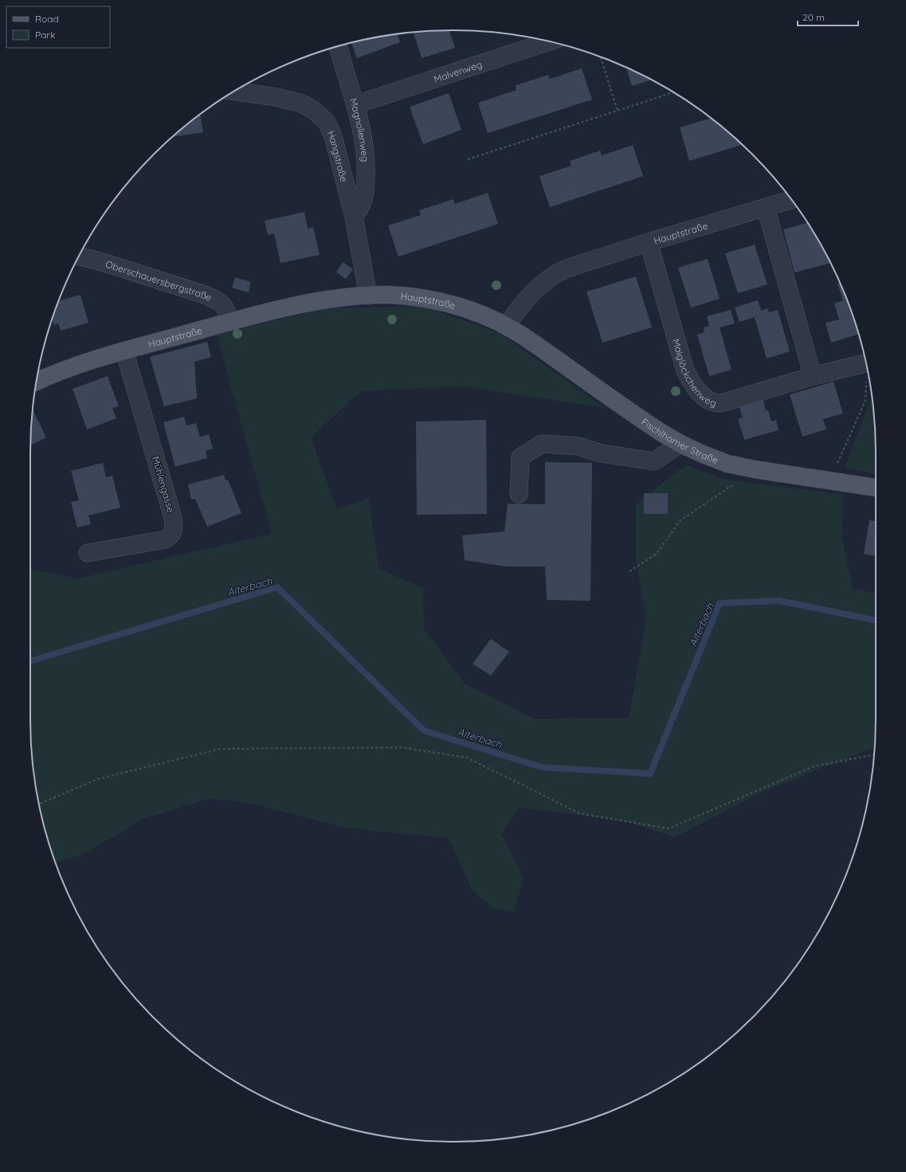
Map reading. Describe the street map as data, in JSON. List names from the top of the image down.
{
  "streets": {
    "main road": ["Hauptstraße", "Fischlhamer Straße"],
    "street": [
      "Malvenweg",
      "Magnolienweg",
      "Hangstraße",
      "Oberschauersbergstraße",
      "Maiglöckchenweg",
      "Mühlengasse"
    ]
  },
  "crossings": [
    ["Malvenweg", "Magnolienweg"],
    ["Magnolienweg", "Hangstraße"],
    ["Hangstraße", "Hauptstraße"],
    ["Hauptstraße", "Oberschauersbergstraße"],
    ["Hauptstraße", "Maiglöckchenweg"],
    ["Hauptstraße", "Fischlhamer Straße"],
    ["Hauptstraße", "Mühlengasse"]
  ],
  "water": ["Aiterbach"],
  "legend": ["Road", "Park"],
  "scale_bar": "20 m"
}
